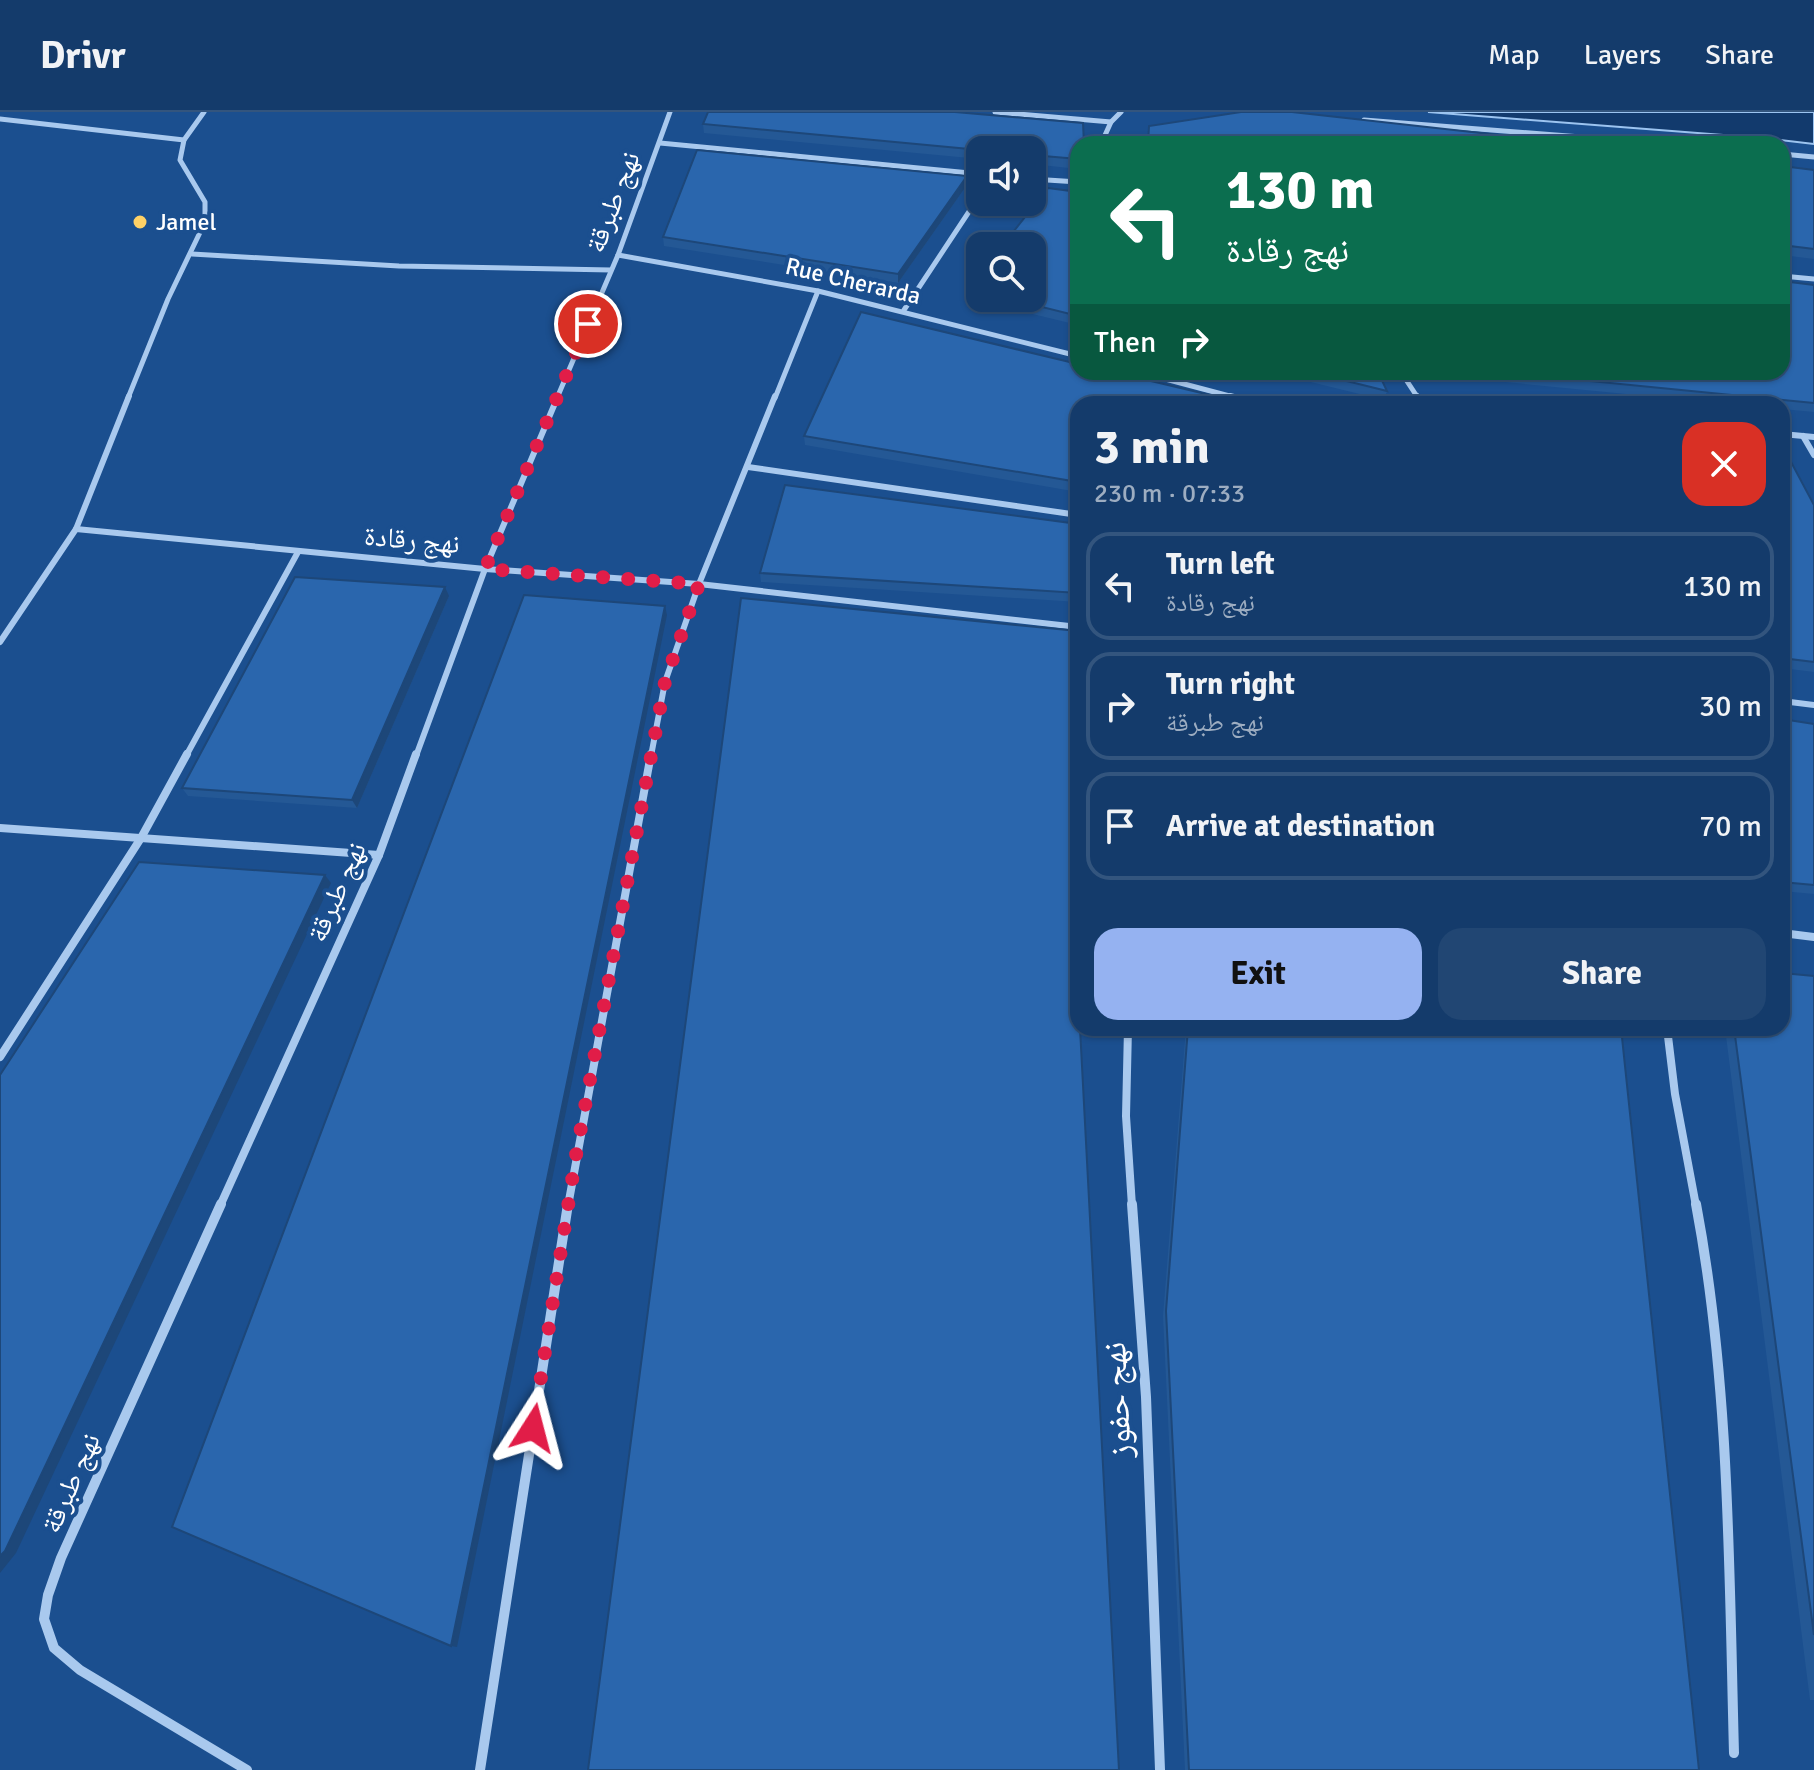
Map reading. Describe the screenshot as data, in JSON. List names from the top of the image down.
{
  "streets": {
    "street": [
      "نهج طبرقة",
      "Rue Cherarda",
      "نهج رقادة",
      "نهج حفوز"
    ]
  },
  "crossings": [
    ["نهج طبرقة", "Rue Cherarda"],
    ["نهج طبرقة", "نهج رقادة"]
  ],
  "places": ["Jamel"],
  "page": {
    "header": "Drivr",
    "nav": ["Map", "Layers", "Share"],
    "turn": ["130 m", "نهج رقادة"],
    "then": "Then",
    "heading": ["3 min", "230 m · 07:33"],
    "list": [
      {
        "name": "Turn left",
        "note": "نهج رقادة",
        "value": "130 m"
      },
      {
        "name": "Turn right",
        "note": "نهج طبرقة",
        "value": "30 m"
      },
      {
        "name": "Arrive at destination",
        "value": "70 m"
      }
    ],
    "buttons": ["Exit", "Share"]
  }
}
